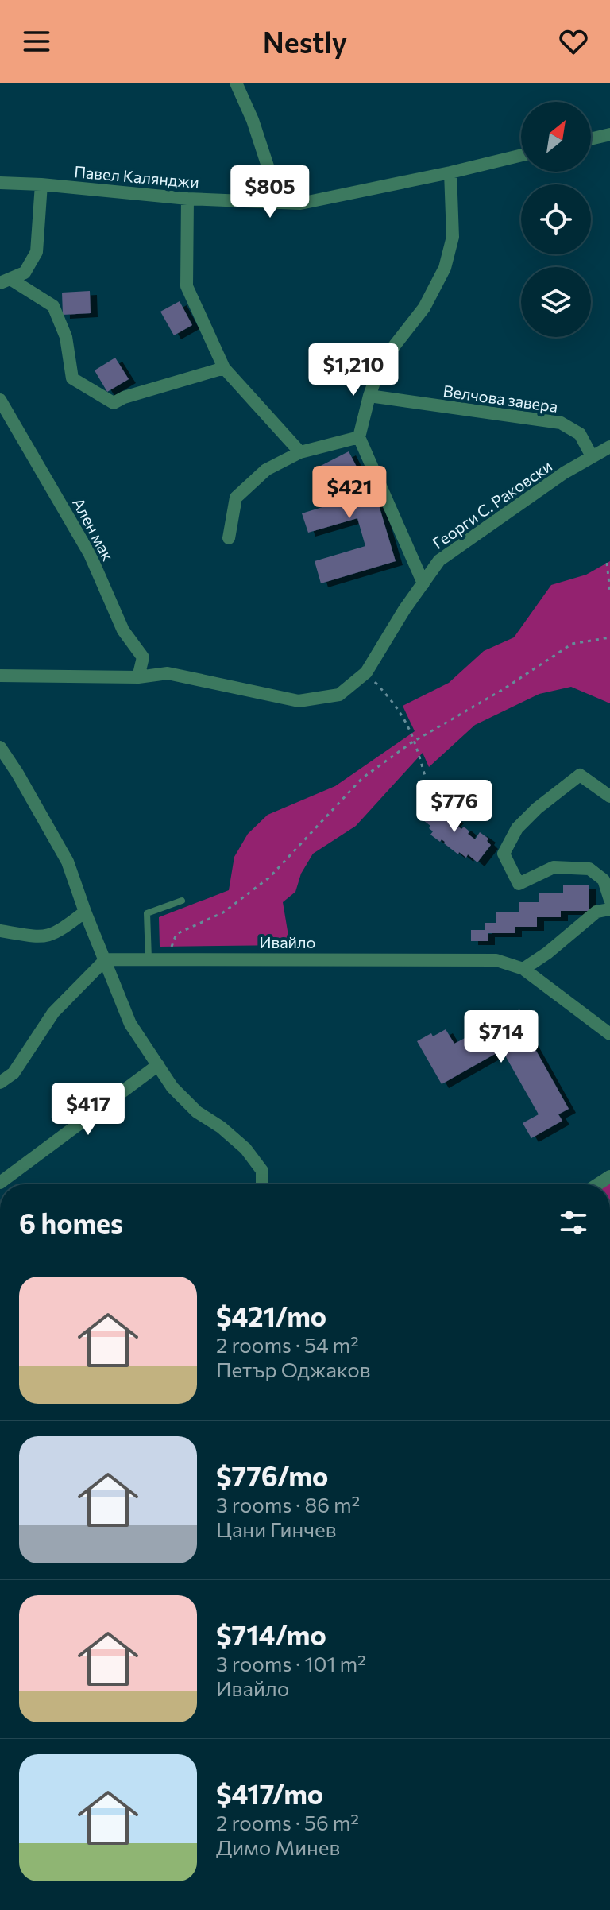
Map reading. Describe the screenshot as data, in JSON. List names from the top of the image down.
{
  "streets": {
    "street": [
      "Павел Калянджи",
      "Велчова завера",
      "Георги С. Раковски",
      "Ален мак",
      "Ивайло"
    ]
  },
  "crossings": [
    ["Велчова завера", "Георги С. Раковски"],
    ["Георги С. Раковски", "Ален мак"]
  ],
  "north": "top right",
  "page": {
    "header": "Nestly",
    "price": [
      "$805",
      "$1,210",
      "$421",
      "$776",
      "$714",
      "$417"
    ],
    "heading": "6 homes",
    "list": [
      {
        "name": "$421/mo",
        "note": "2 rooms · 54 m² · Петър Оджаков"
      },
      {
        "name": "$776/mo",
        "note": "3 rooms · 86 m² · Цани Гинчев"
      },
      {
        "name": "$714/mo",
        "note": "3 rooms · 101 m² · Ивайло"
      },
      {
        "name": "$417/mo",
        "note": "2 rooms · 56 m² · Димо Минев"
      }
    ]
  }
}
